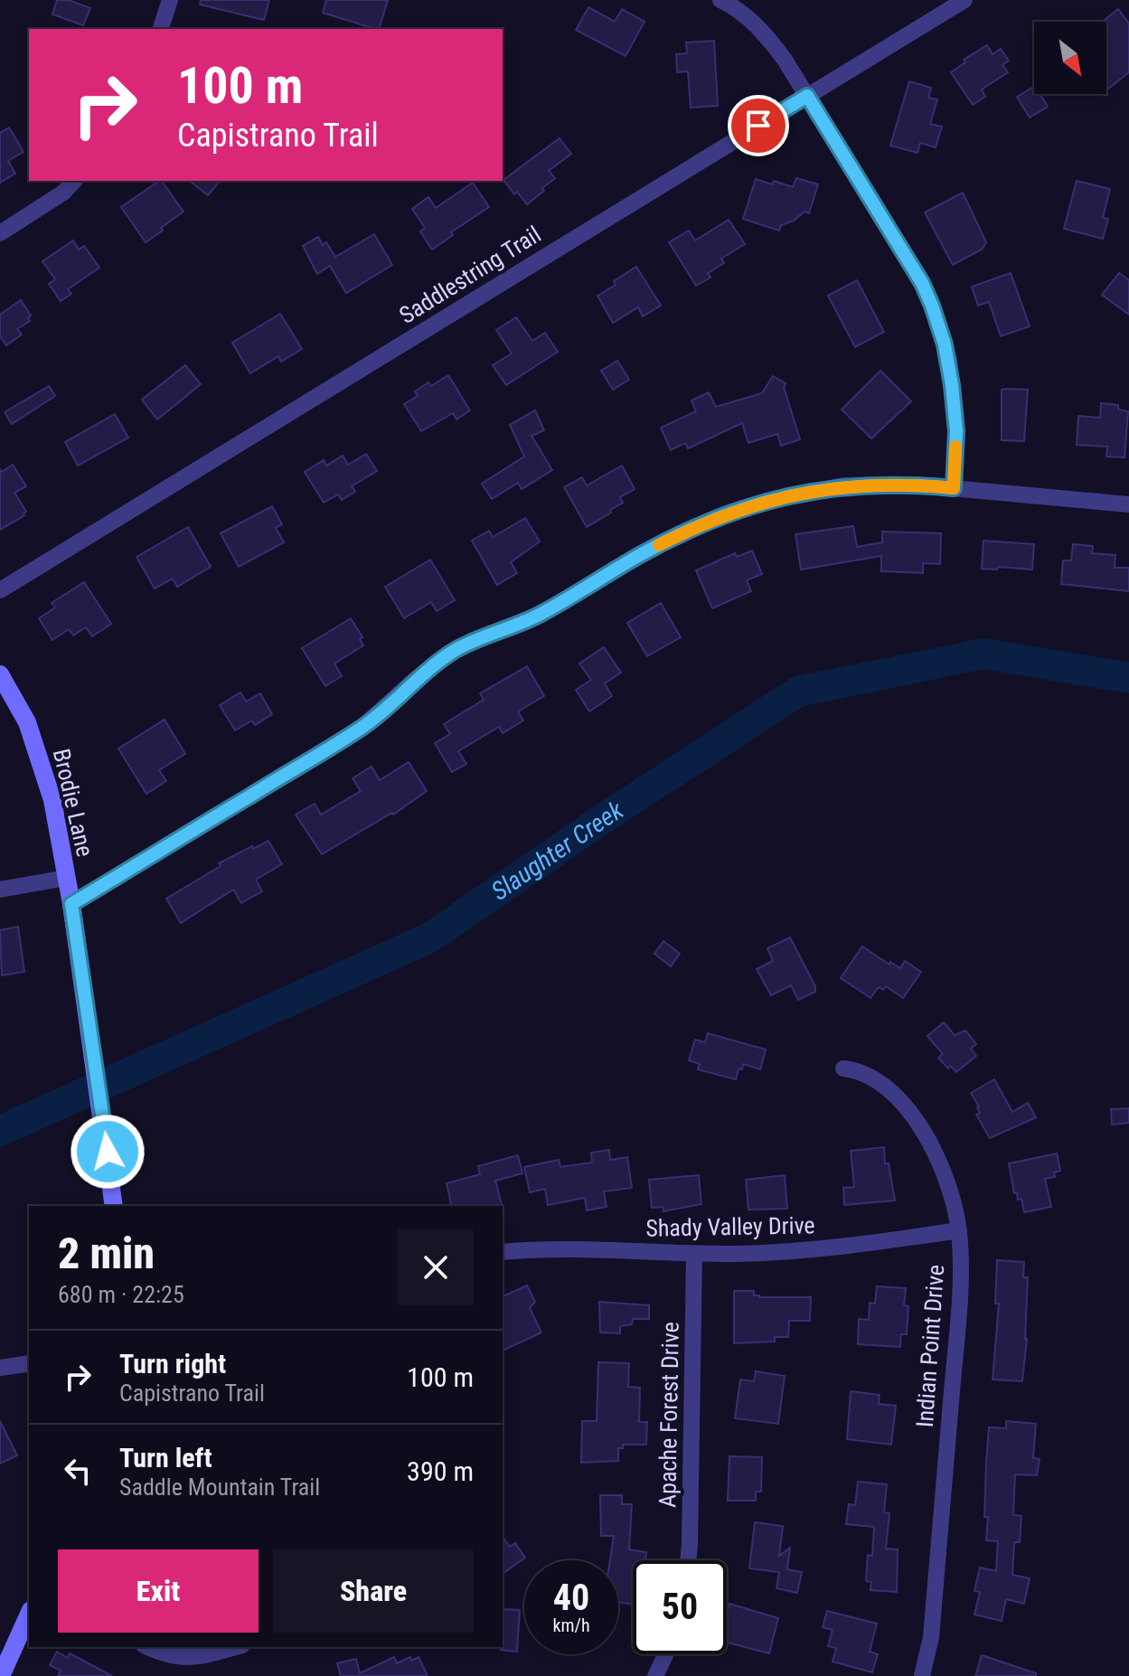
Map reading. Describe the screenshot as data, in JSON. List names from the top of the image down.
{
  "streets": {
    "main road": ["Brodie Lane"],
    "street": [
      "Saddlestring Trail",
      "Shady Valley Drive",
      "Indian Point Drive",
      "Apache Forest Drive"
    ]
  },
  "crossings": [
    ["Shady Valley Drive", "Indian Point Drive"],
    ["Shady Valley Drive", "Apache Forest Drive"]
  ],
  "water": ["Slaughter Creek"],
  "north": "bottom right",
  "page": {
    "turn": ["100 m", "Capistrano Trail"],
    "heading": ["2 min", "680 m · 22:25"],
    "list": [
      {
        "name": "Turn right",
        "note": "Capistrano Trail",
        "value": "100 m"
      },
      {
        "name": "Turn left",
        "note": "Saddle Mountain Trail",
        "value": "390 m"
      }
    ],
    "buttons": ["Exit", "Share"],
    "speed": "40 km/h",
    "limit": "50"
  }
}
